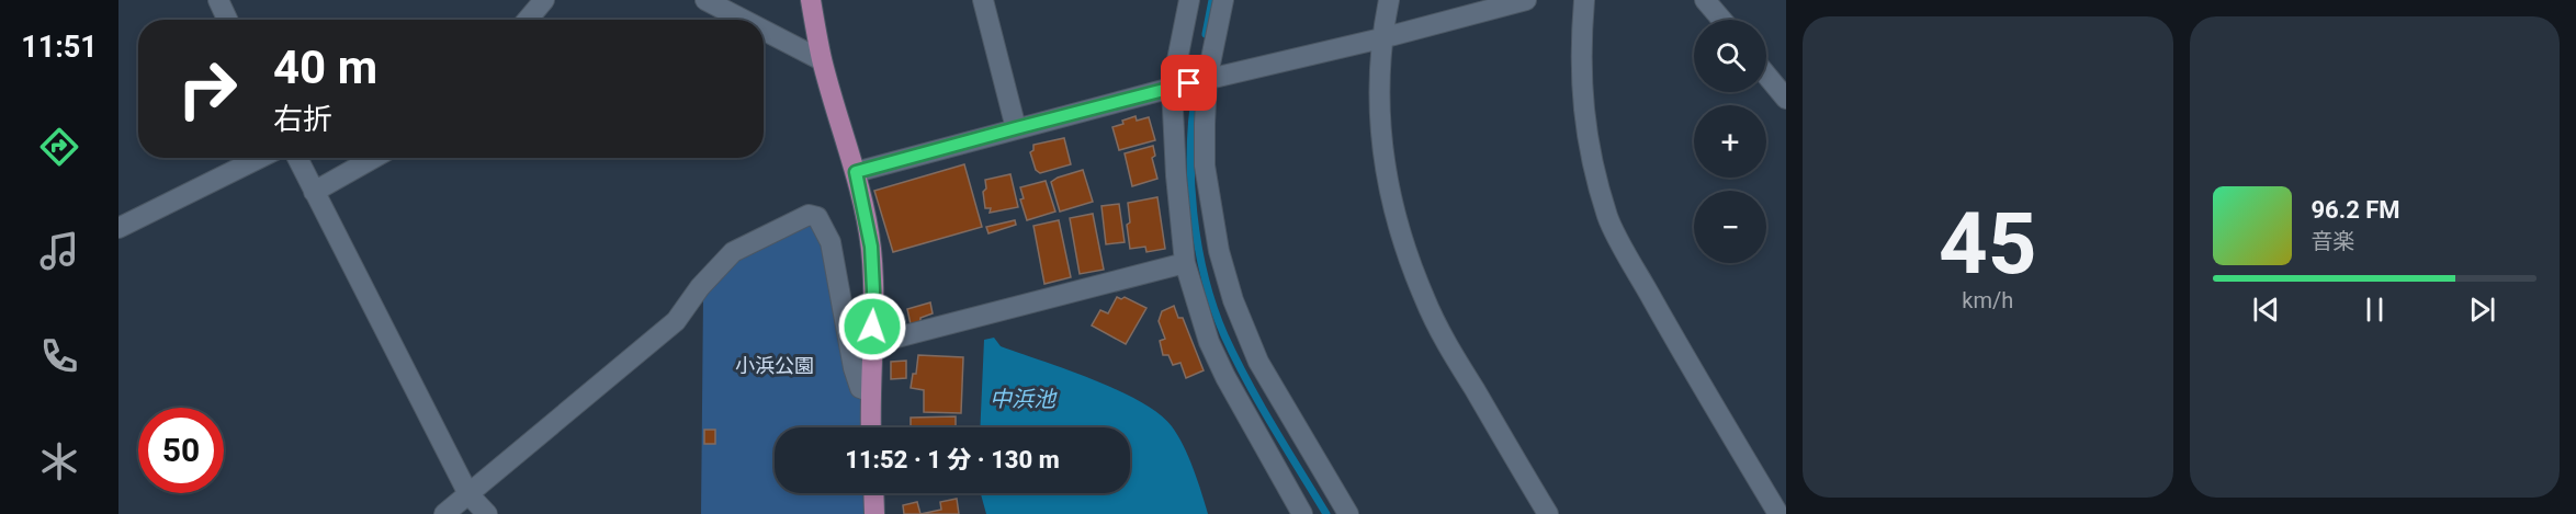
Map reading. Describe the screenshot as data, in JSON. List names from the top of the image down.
{
  "water": ["中浜池"],
  "parks": ["小浜公園"],
  "page": {
    "tabs": "11:51",
    "tile": ["45", "km/h"],
    "map_buttons": ["+", "−"],
    "turn": ["40 m", "右折"],
    "song": ["96.2 FM", "音楽"],
    "limit": "50",
    "trip": "11:52 · 1 分 · 130 m"
  }
}
